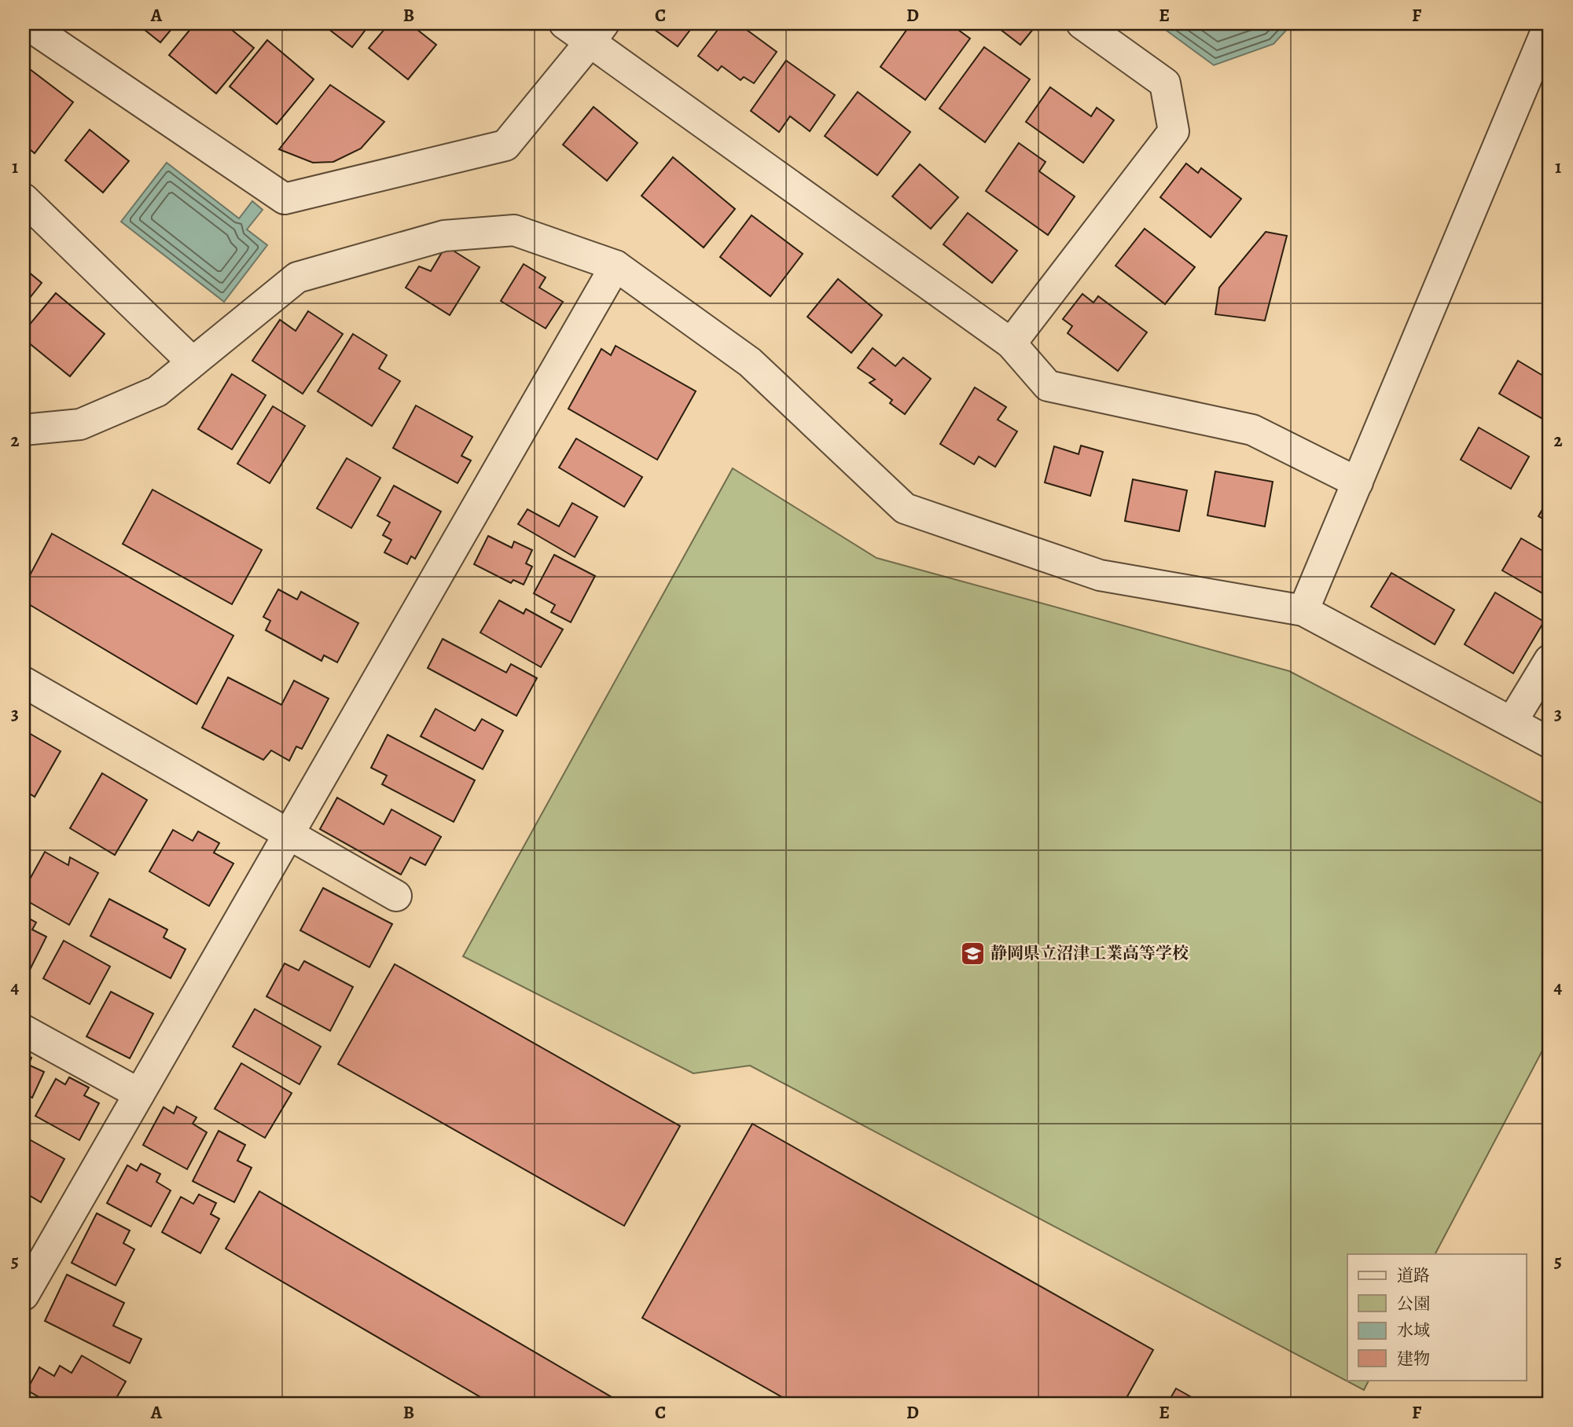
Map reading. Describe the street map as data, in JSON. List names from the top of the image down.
{
  "places": {
    "school or university": ["静岡県立沼津工業高等学校"]
  },
  "legend": [
    "道路",
    "公園",
    "水域",
    "建物"
  ],
  "grid": {
    "columns": [
      "A",
      "B",
      "C",
      "D",
      "E",
      "F"
    ],
    "rows": [
      "1",
      "2",
      "3",
      "4",
      "5"
    ]
  }
}
